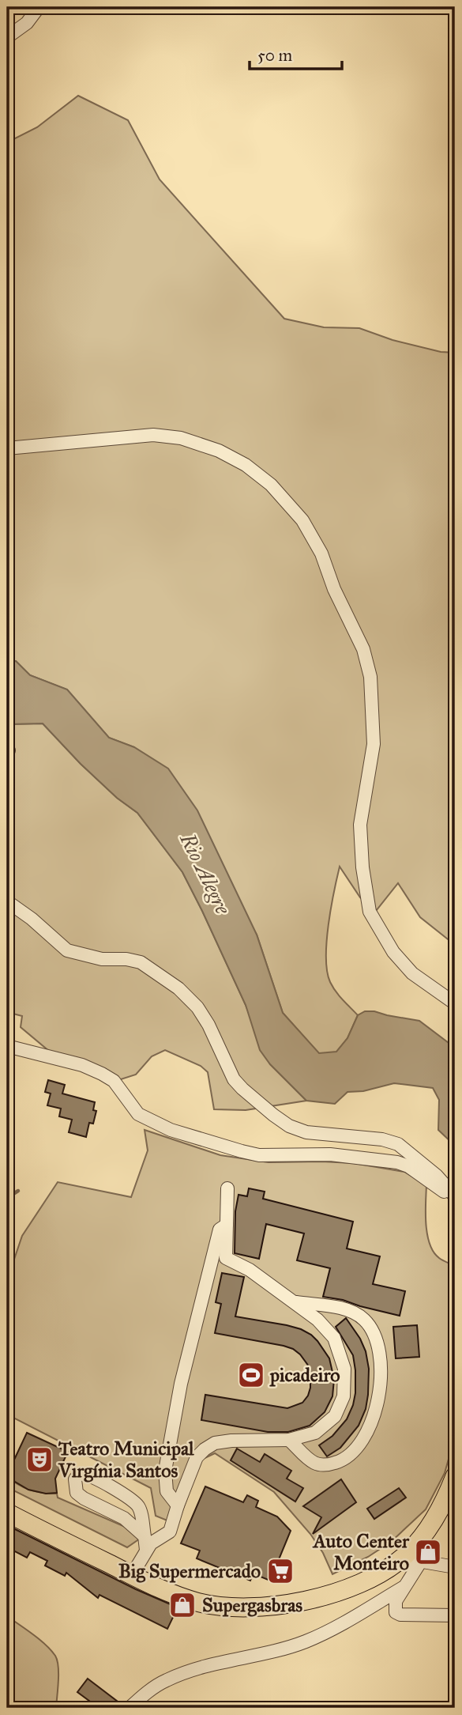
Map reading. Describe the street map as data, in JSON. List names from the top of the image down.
{
  "water": ["Rio Alegre"],
  "places": {
    "sports": ["picadeiro"],
    "theatre": ["Teatro Municipal Virgínia Santos"],
    "shop": ["Auto Center Monteiro", "Supergasbras"],
    "supermarket": ["Big Supermercado"]
  },
  "scale_bar": "50 m"
}
